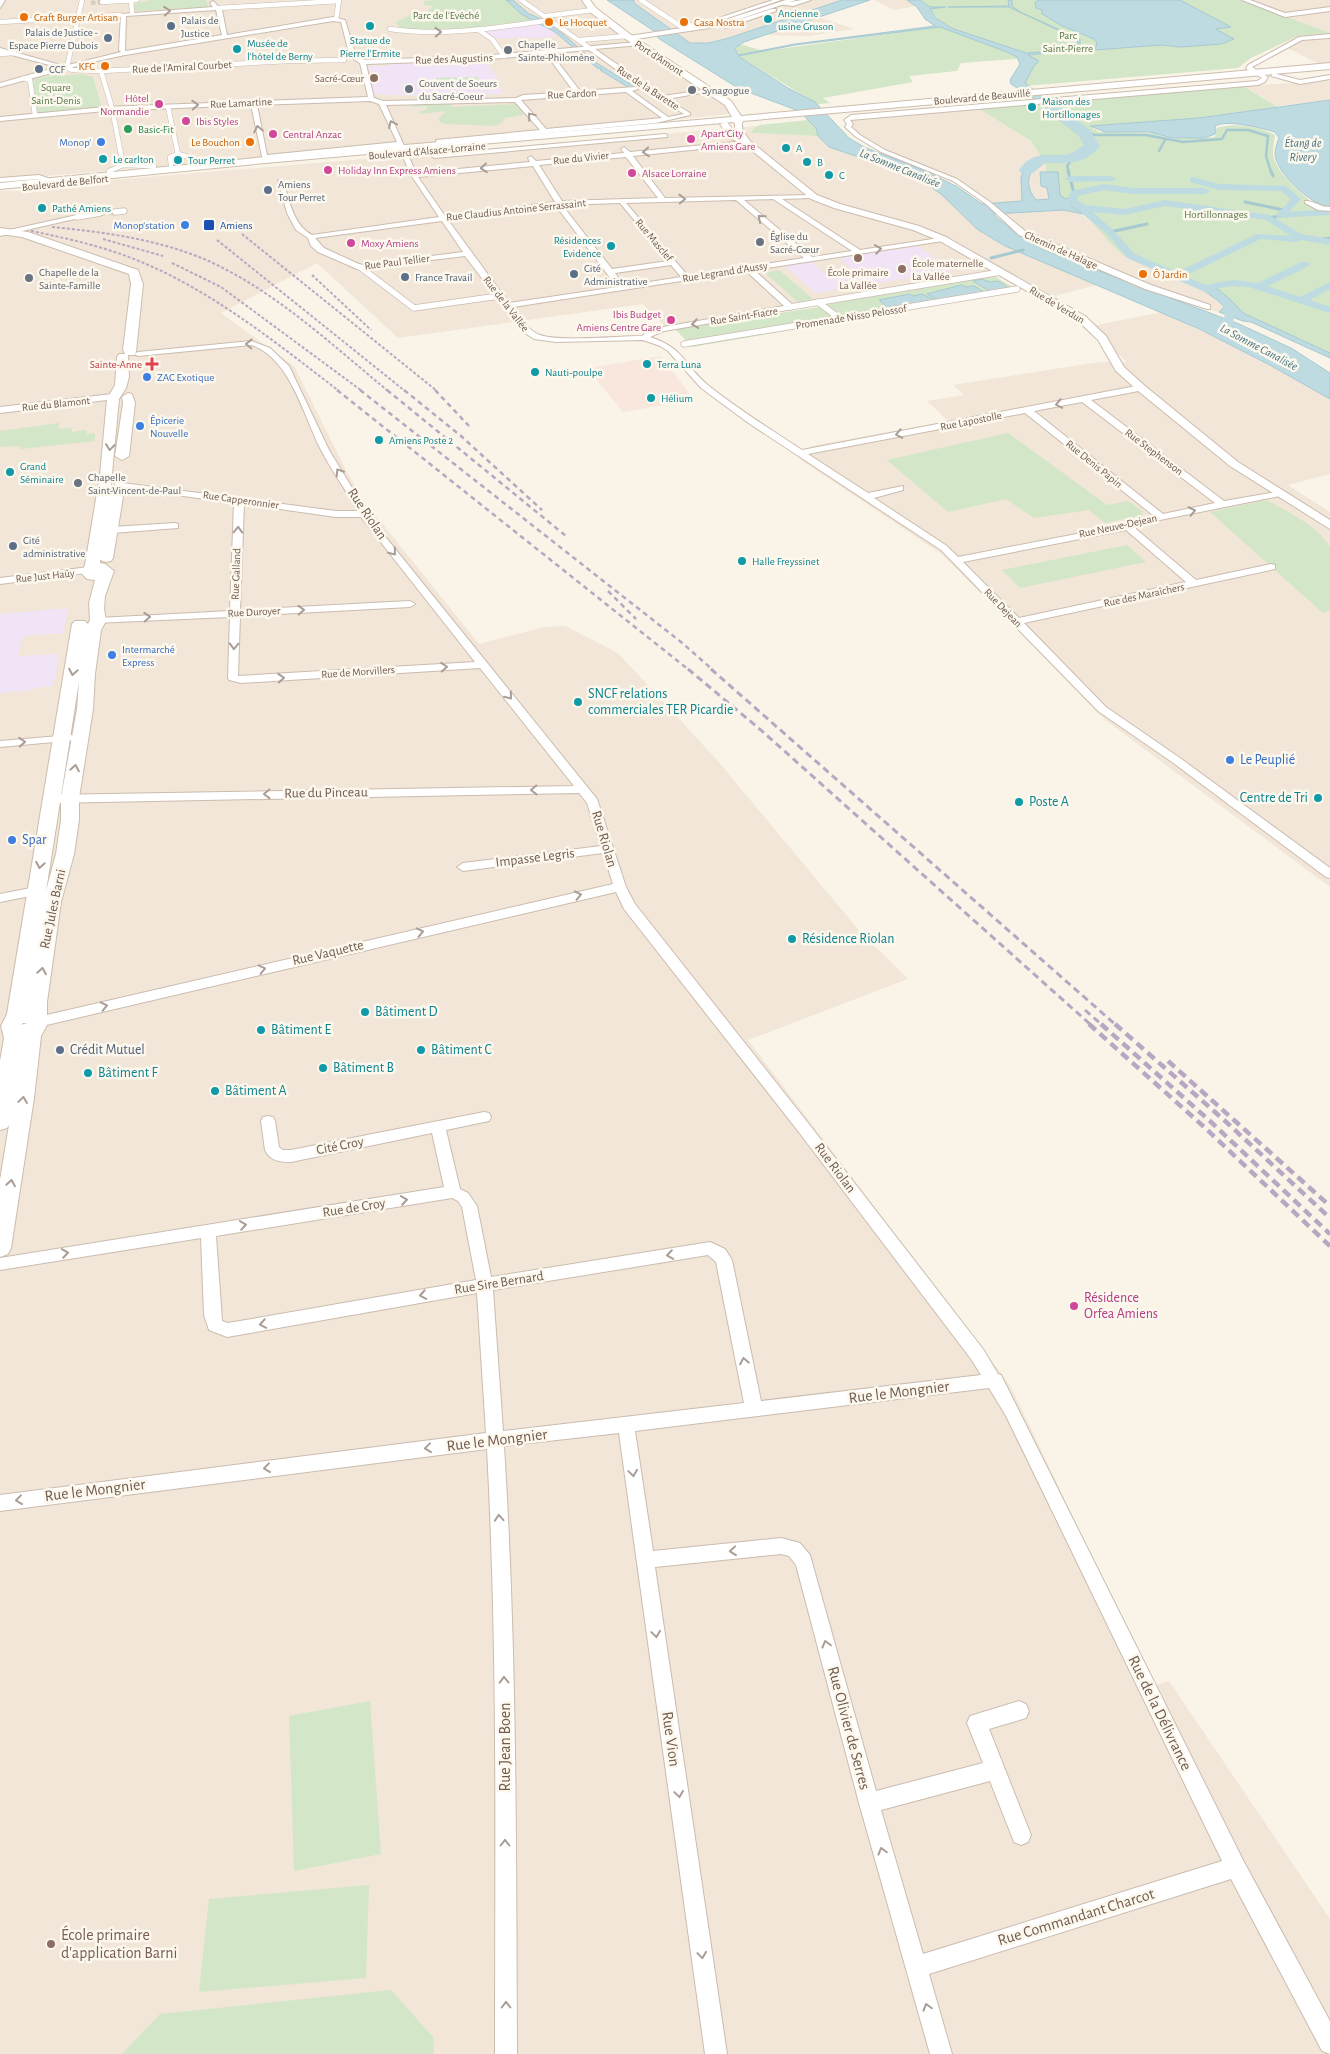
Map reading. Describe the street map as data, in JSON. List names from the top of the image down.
{
  "streets": {
    "main road": [
      "Port d'Amont",
      "Boulevard de Beauvillé",
      "Boulevard d'Alsace-Lorraine",
      "Boulevard de Belfort",
      "Rue Jules Barni"
    ],
    "street": [
      "Rue des Augustins",
      "Rue de l'Amiral Courbet",
      "Rue de la Barette",
      "Rue Cardon",
      "Rue Lamartine",
      "Rue du Vivier",
      "Rue Claudius Antoine Serrassaint",
      "Rue Masclef",
      "Chemin de Halage",
      "Rue Paul Tellier",
      "Rue Legrand d'Aussy",
      "Rue de la Vallée",
      "Rue de Verdun",
      "Rue Saint-Fiacre",
      "Promenade Nisso Pelossof",
      "Rue du Blamont",
      "Rue Lapostolle",
      "Rue Stephenson",
      "Rue Denis Papin",
      "Rue Capperonnier",
      "Rue Riolan",
      "Rue Neuve-Dejean",
      "Rue Galland",
      "Rue Just Haüy",
      "Rue des Maraîchers",
      "Rue Dejean",
      "Rue Duroyer",
      "Rue de Morvillers",
      "Rue du Pinceau",
      "Impasse Legris",
      "Rue Vaquette",
      "Cité Croy",
      "Rue de Croy",
      "Rue Sire Bernard",
      "Rue le Mongnier",
      "Rue de la Délivrance",
      "Rue Olivier de Serres",
      "Rue Vion",
      "Rue Jean Boen",
      "Rue Commandant Charcot"
    ]
  },
  "crossings": [
    ["Port d'Amont", "Rue des Augustins"],
    ["Port d'Amont", "Boulevard de Beauvillé"],
    ["Port d'Amont", "Rue de Verdun"],
    ["Rue des Augustins", "Rue de la Barette"],
    ["Rue de la Barette", "Rue Cardon"],
    ["Rue de la Barette", "Boulevard d'Alsace-Lorraine"],
    ["Rue Cardon", "Rue Lamartine"],
    ["Boulevard de Beauvillé", "Boulevard d'Alsace-Lorraine"],
    ["Boulevard de Beauvillé", "Chemin de Halage"],
    ["Boulevard de Beauvillé", "Rue de Verdun"],
    ["Boulevard d'Alsace-Lorraine", "Boulevard de Belfort"],
    ["Boulevard d'Alsace-Lorraine", "Rue de la Vallée"],
    ["Boulevard d'Alsace-Lorraine", "Rue de Verdun"],
    ["Rue du Vivier", "Rue de la Vallée"],
    ["Rue du Vivier", "Rue de Verdun"],
    ["Rue Claudius Antoine Serrassaint", "Rue Masclef"],
    ["Rue Claudius Antoine Serrassaint", "Rue Paul Tellier"],
    ["Rue Claudius Antoine Serrassaint", "Rue de la Vallée"],
    ["Rue Claudius Antoine Serrassaint", "Rue de Verdun"],
    ["Rue Masclef", "Rue Legrand d'Aussy"],
    ["Rue Paul Tellier", "Rue de la Vallée"],
    ["Rue Legrand d'Aussy", "Rue de la Vallée"],
    ["Rue Legrand d'Aussy", "Rue de Verdun"],
    ["Rue Legrand d'Aussy", "Rue Saint-Fiacre"],
    ["Rue de la Vallée", "Rue Saint-Fiacre"],
    ["Rue de la Vallée", "Rue Dejean"],
    ["Rue de Verdun", "Rue Lapostolle"],
    ["Rue de Verdun", "Rue Neuve-Dejean"],
    ["Rue du Blamont", "Rue Jules Barni"],
    ["Rue Lapostolle", "Rue Stephenson"],
    ["Rue Lapostolle", "Rue Denis Papin"],
    ["Rue Lapostolle", "Rue Dejean"],
    ["Rue Stephenson", "Rue Neuve-Dejean"],
    ["Rue Denis Papin", "Rue Neuve-Dejean"],
    ["Rue Capperonnier", "Rue Riolan"],
    ["Rue Capperonnier", "Rue Galland"],
    ["Rue Capperonnier", "Rue Jules Barni"],
    ["Rue Riolan", "Rue de Morvillers"],
    ["Rue Riolan", "Rue du Pinceau"],
    ["Rue Riolan", "Impasse Legris"],
    ["Rue Riolan", "Rue Jules Barni"],
    ["Rue Riolan", "Rue Vaquette"],
    ["Rue Riolan", "Rue le Mongnier"],
    ["Rue Riolan", "Rue de la Délivrance"],
    ["Rue Neuve-Dejean", "Rue Dejean"],
    ["Rue Galland", "Rue Duroyer"],
    ["Rue Galland", "Rue de Morvillers"],
    ["Rue Just Haüy", "Rue Jules Barni"],
    ["Rue des Maraîchers", "Rue Dejean"],
    ["Rue Duroyer", "Rue Jules Barni"],
    ["Rue du Pinceau", "Rue Jules Barni"],
    ["Rue Jules Barni", "Rue Vaquette"],
    ["Rue de Croy", "Rue Sire Bernard"],
    ["Rue Sire Bernard", "Rue le Mongnier"],
    ["Rue le Mongnier", "Rue de la Délivrance"],
    ["Rue le Mongnier", "Rue Vion"],
    ["Rue le Mongnier", "Rue Jean Boen"],
    ["Rue de la Délivrance", "Rue Commandant Charcot"],
    ["Rue Olivier de Serres", "Rue Vion"],
    ["Rue Olivier de Serres", "Rue Commandant Charcot"]
  ],
  "one_way": [
    "Rue Lapostolle",
    "Rue Duroyer",
    "Rue de Morvillers",
    "Rue du Pinceau",
    "Rue Vaquette",
    "Rue de Croy",
    "Rue le Mongnier",
    "Rue Olivier de Serres",
    "Rue Vion",
    "Rue Jean Boen"
  ],
  "water": ["Étang de Rivery", "La Somme Canalisée"],
  "parks": [
    "Parc de l'Evêché",
    "Parc Saint-Pierre",
    "Square Saint-Denis",
    "Hortillonnages"
  ],
  "places": {
    "other": [
      "Craft Burger Artisan",
      "Ancienne usine Gruson",
      "Le Hocquet",
      "Casa Nostra",
      "Palais de Justice",
      "Statue de Pierre l'Ermite",
      "Palais de Justice - Espace Pierre Dubois",
      "Musée de l'hôtel de Berny",
      "Chapelle Sainte-Philomène",
      "KFC",
      "CCF",
      "Sacré-Cœur",
      "Couvent de Soeurs du Sacré-Coeur",
      "Synagogue",
      "Hôtel Normandie",
      "Maison des Hortillonages",
      "Ibis Styles",
      "Basic-Fit",
      "Central Anzac",
      "Apart'City Amiens Gare",
      "Monop'",
      "Le Bouchon",
      "A",
      "Le carlton",
      "Tour Perret",
      "B",
      "Holiday Inn Express Amiens",
      "Alsace Lorraine",
      "C",
      "Amiens Tour Perret",
      "Pathé Amiens",
      "Monop'station",
      "Église du Sacré-Cœur",
      "Moxy Amiens",
      "Résidences Evidence",
      "École primaire La Vallée",
      "École maternelle La Vallée",
      "Cité Administrative",
      "Ô Jardin",
      "France Travail",
      "Chapelle de la Sainte-Famille",
      "Ibis Budget Amiens Centre Gare",
      "Terra Luna",
      "Nauti-poulpe",
      "ZAC Exotique",
      "Hélium",
      "Épicerie Nouvelle",
      "Amiens Poste 2",
      "Grand Séminaire",
      "Chapelle Saint-Vincent-de-Paul",
      "Cité administrative",
      "Halle Freyssinet",
      "Intermarché Express",
      "SNCF relations commerciales TER Picardie",
      "Le Peuplié",
      "Centre de Tri",
      "Poste A",
      "Spar",
      "Résidence Riolan",
      "Bâtiment D",
      "Bâtiment E",
      "Crédit Mutuel",
      "Bâtiment C",
      "Bâtiment B",
      "Bâtiment F",
      "Bâtiment A",
      "Résidence Orfea Amiens",
      "École primaire d'application Barni"
    ],
    "transit": ["Amiens"],
    "health": ["Sainte-Anne"]
  }
}
